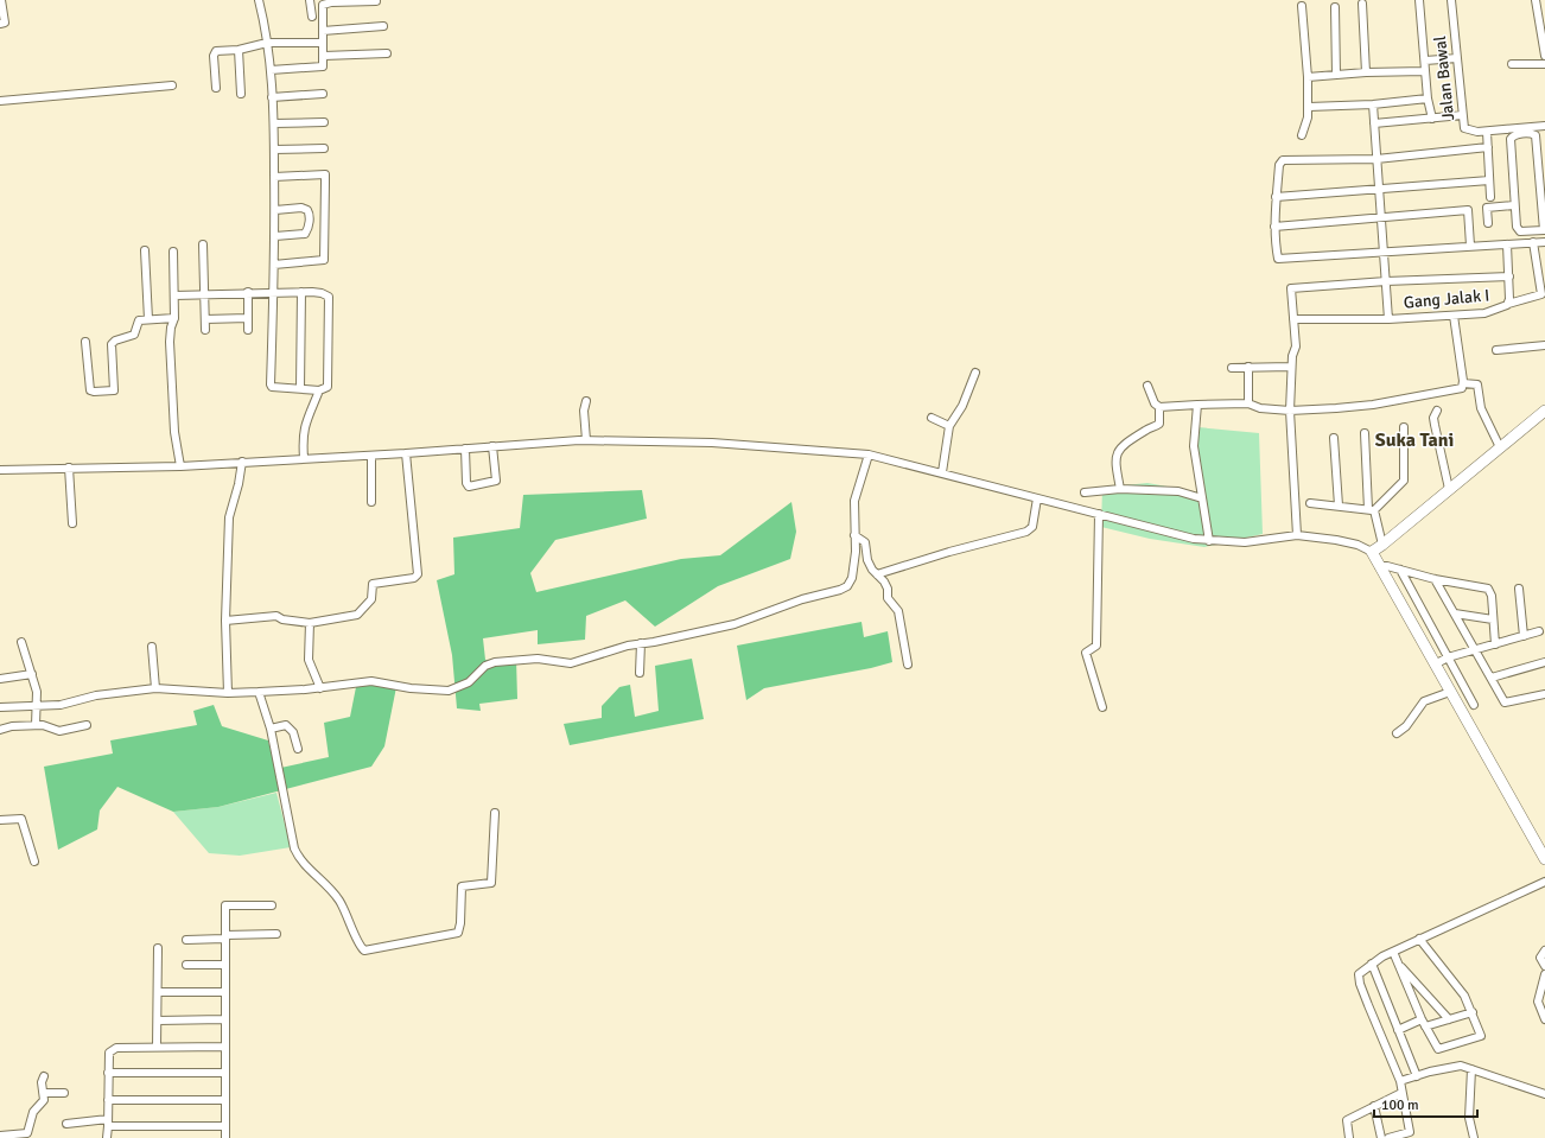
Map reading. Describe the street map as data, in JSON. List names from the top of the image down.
{
  "streets": {
    "street": ["Jalan Bawal", "Gang Jalak I"]
  },
  "districts": ["Suka Tani"],
  "scale_bar": "100 m"
}
